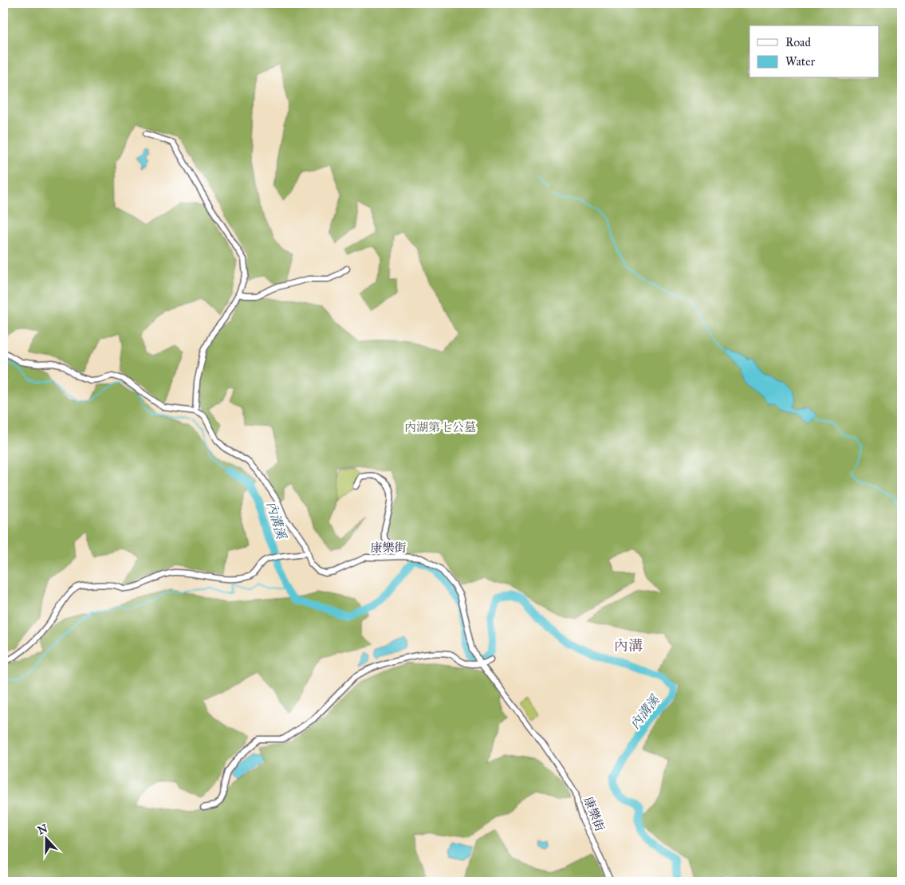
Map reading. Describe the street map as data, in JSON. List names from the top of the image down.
{
  "streets": {
    "street": ["康樂街"]
  },
  "districts": ["內溝"],
  "water": ["內溝溪"],
  "parks": ["內湖第七公墓"],
  "legend": ["Road", "Water"],
  "north": "top"
}
